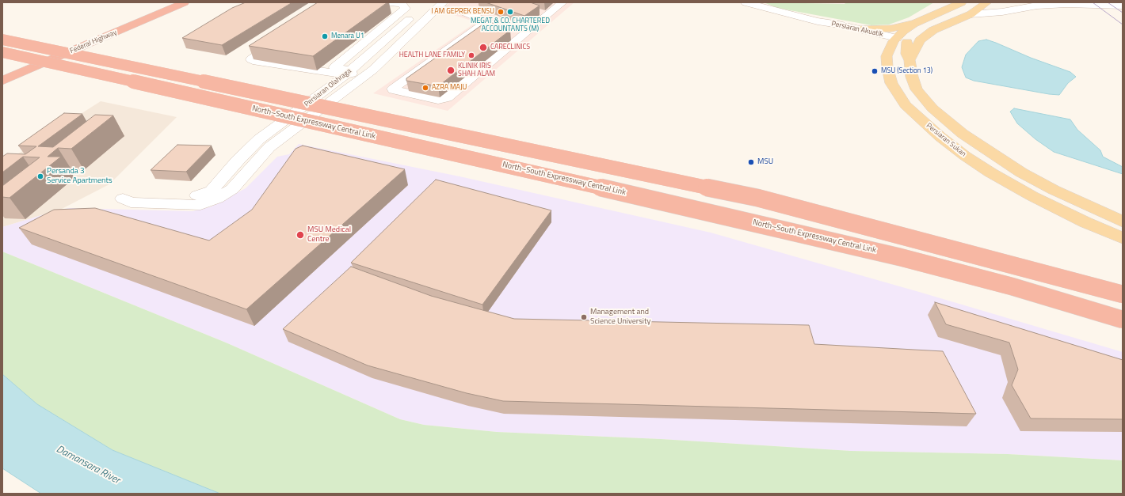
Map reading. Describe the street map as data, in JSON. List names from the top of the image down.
{
  "streets": {
    "highway": ["Federal Highway", "North–South Expressway Central Link"],
    "main road": ["Persiaran Sukan"],
    "street": ["Persiaran Akuatik", "Persiaran Olahraga"]
  },
  "crossings": [
    ["Persiaran Akuatik", "Persiaran Sukan"]
  ],
  "water": ["Damansara River"],
  "places": [
    "I AM GEPREK BENSU",
    "MEGAT & CO. CHARTERED ACCOUNTANTS (M)",
    "Menara U1",
    "CARECLINICS",
    "HEALTH LANE FAMILY",
    "KLINIK IRIS SHAH ALAM",
    "MSU (Section 13)",
    "AZRA MAJU",
    "MSU",
    "Persanda 3 Service Apartments",
    "MSU Medical Centre",
    "Management and Science University"
  ]
}
